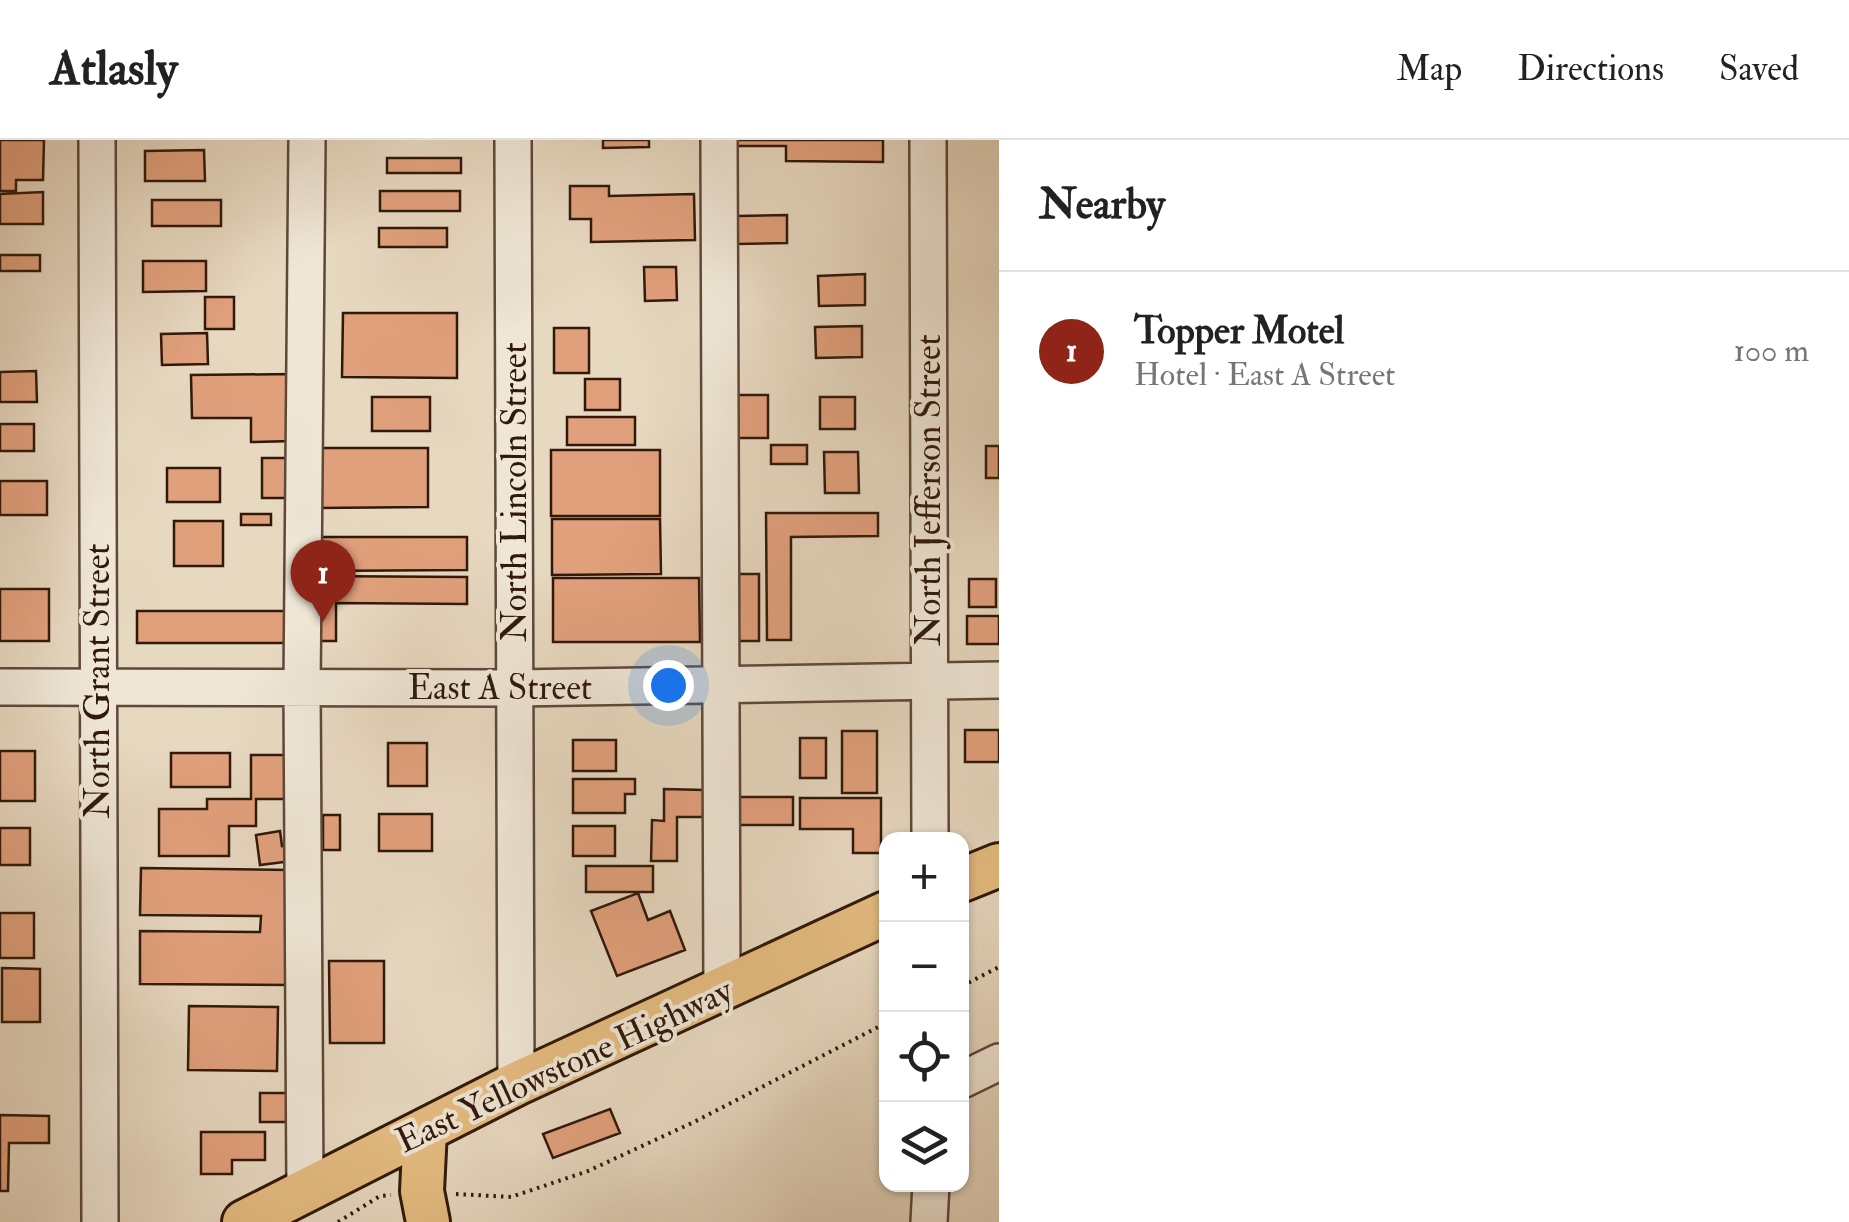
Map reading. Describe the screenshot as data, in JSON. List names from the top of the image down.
{
  "streets": {
    "main road": ["East Yellowstone Highway"],
    "street": [
      "North Jefferson Street",
      "North Lincoln Street",
      "North Grant Street",
      "East A Street"
    ]
  },
  "crossings": [
    ["North Jefferson Street", "East A Street"],
    ["North Lincoln Street", "East A Street"],
    ["North Lincoln Street", "East Yellowstone Highway"],
    ["North Grant Street", "East A Street"]
  ],
  "page": {
    "header": "Atlasly",
    "nav": ["Map", "Directions", "Saved"],
    "heading": "Nearby",
    "list": [
      {
        "mark": "1",
        "name": "Topper Motel",
        "note": "Hotel · East A Street",
        "value": "100 m"
      }
    ],
    "pins": "1",
    "map_buttons": ["+", "−"]
  }
}
